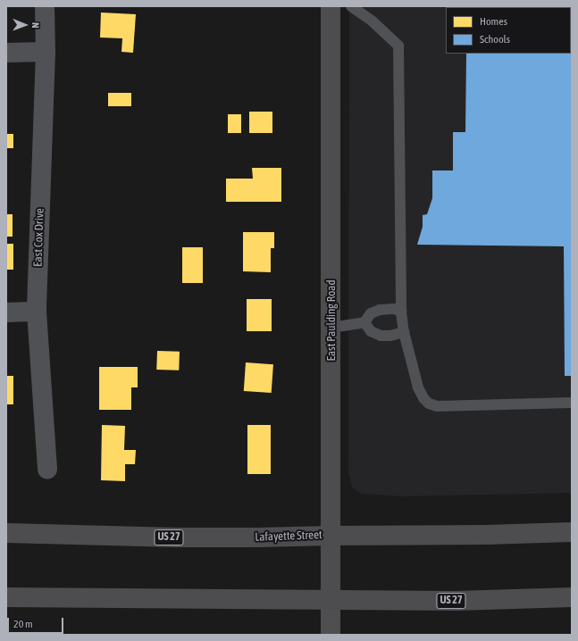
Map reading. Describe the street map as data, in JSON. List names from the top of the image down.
{
  "streets": {
    "main road": ["East Paulding Road", "Lafayette Street", "US 27"],
    "street": ["East Cox Drive"]
  },
  "crossings": [
    ["East Paulding Road", "Lafayette Street"],
    ["East Paulding Road", "US 27"]
  ],
  "legend": ["Homes", "Schools"],
  "scale_bar": "20 m",
  "north": "right"
}
